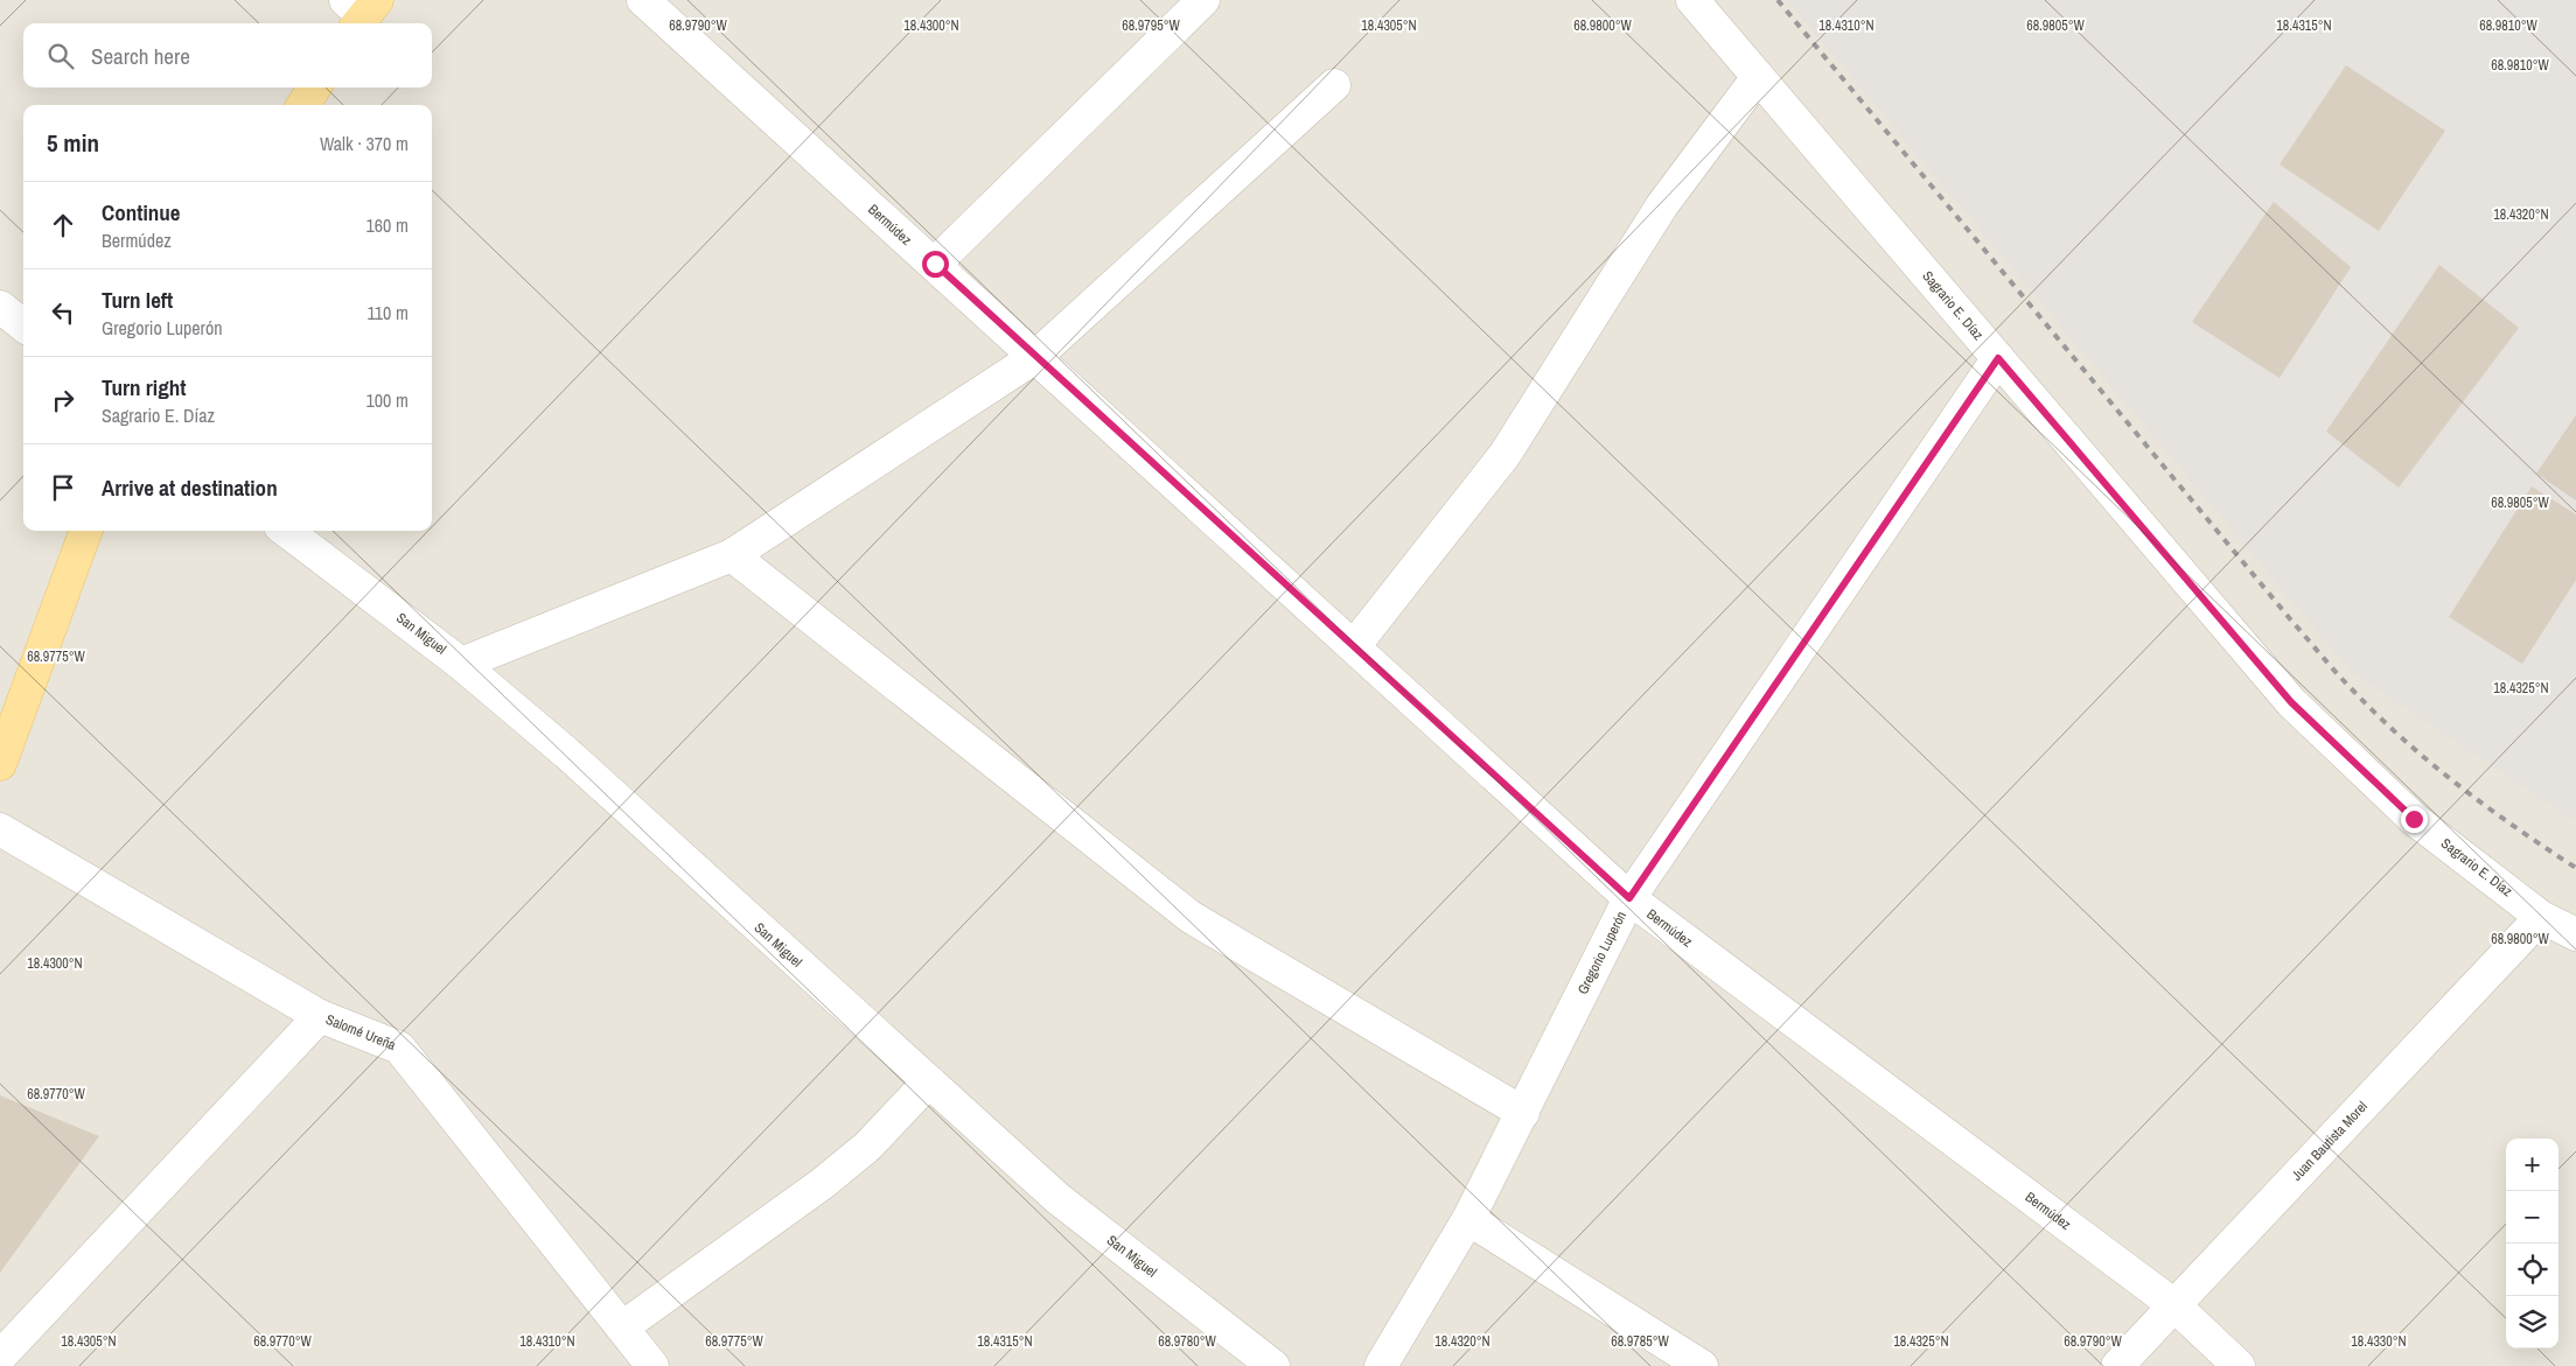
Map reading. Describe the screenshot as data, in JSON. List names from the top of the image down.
{
  "streets": {
    "street": [
      "Bermúdez",
      "Sagrario E. Díaz",
      "San Miguel",
      "Gregorio Luperón",
      "Salomé Ureña",
      "Juan Bautista Morel"
    ]
  },
  "crossings": [
    ["Bermúdez", "Gregorio Luperón"],
    ["Bermúdez", "Juan Bautista Morel"],
    ["Sagrario E. Díaz", "Gregorio Luperón"],
    ["Sagrario E. Díaz", "Juan Bautista Morel"]
  ],
  "page": {
    "search": "Search here",
    "heading": ["5 min", "Walk · 370 m"],
    "list": [
      ["Continue", "Bermúdez", "160 m"],
      ["Turn left", "Gregorio Luperón", "110 m"],
      ["Turn right", "Sagrario E. Díaz", "100 m"],
      "Arrive at destination"
    ],
    "map_buttons": ["+", "−"]
  },
  "coordinates": [
    "68.9810°W",
    "68.9790°W",
    "68.9795°W",
    "68.9800°W",
    "68.9805°W",
    "18.4300°N",
    "18.4305°N",
    "18.4315°N",
    "18.4310°N",
    "18.4320°N",
    "68.9775°W",
    "18.4325°N",
    "68.9770°W",
    "18.4330°N",
    "68.9780°W",
    "68.9785°W"
  ]
}
